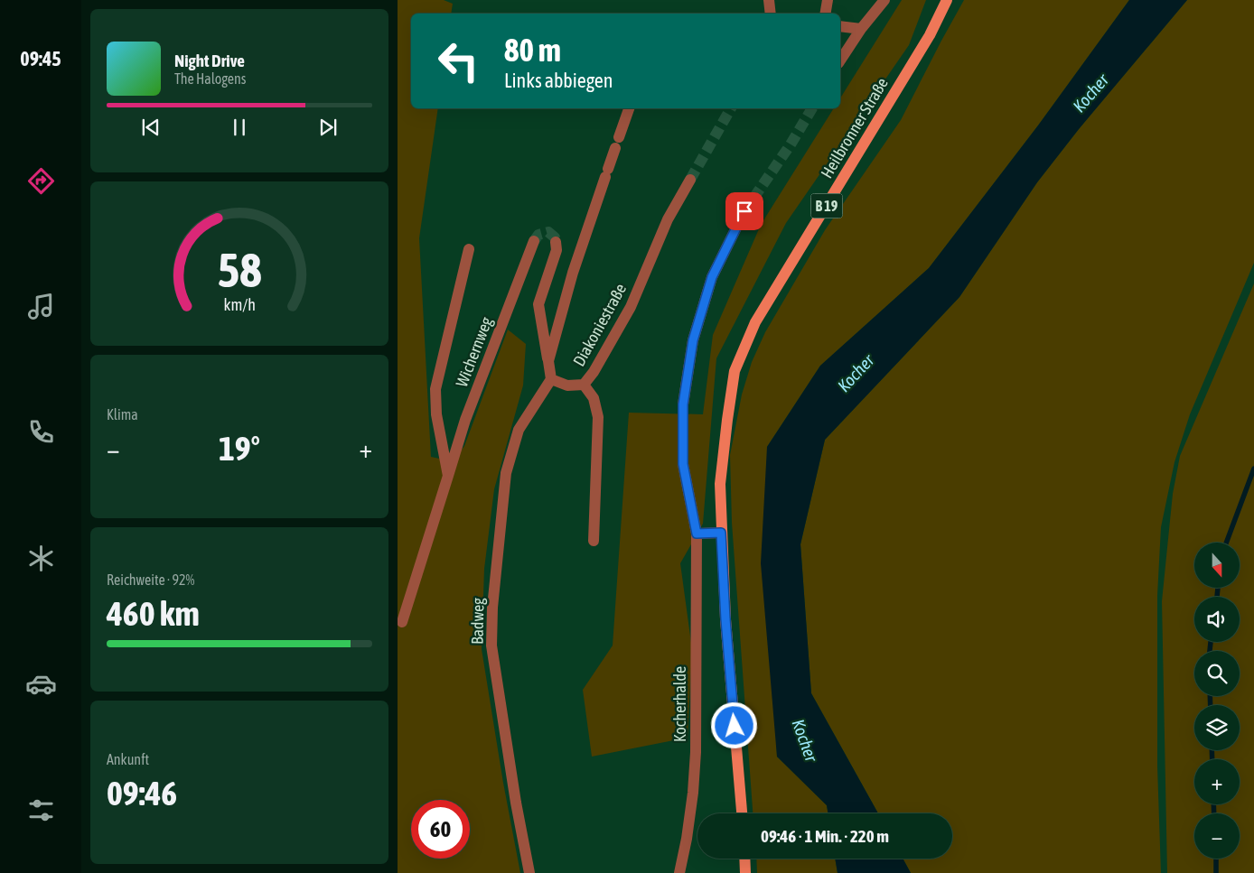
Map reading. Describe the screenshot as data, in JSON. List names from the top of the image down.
{
  "streets": {
    "main road": ["Heilbronner Straße", "B 19"],
    "street": [
      "Diakoniestraße",
      "Wichernweg",
      "Badweg",
      "Kocherhalde"
    ]
  },
  "crossings": [
    ["Heilbronner Straße", "B 19"],
    ["Diakoniestraße", "Badweg"]
  ],
  "water": ["Kocher"],
  "north": "bottom",
  "page": {
    "tabs": "09:45",
    "turn": ["80 m", "Links abbiegen"],
    "song": ["Night Drive", "The Halogens"],
    "tile": [
      "Klima",
      ["Reichweite · 92%", "460 km"],
      ["Ankunft", "09:46"]
    ],
    "heat": ["−", "19°", "+"],
    "map_buttons": ["+", "−"],
    "limit": "60",
    "trip": "09:46 · 1 Min. · 220 m",
    "gauge": ["58", "km/h"]
  }
}
